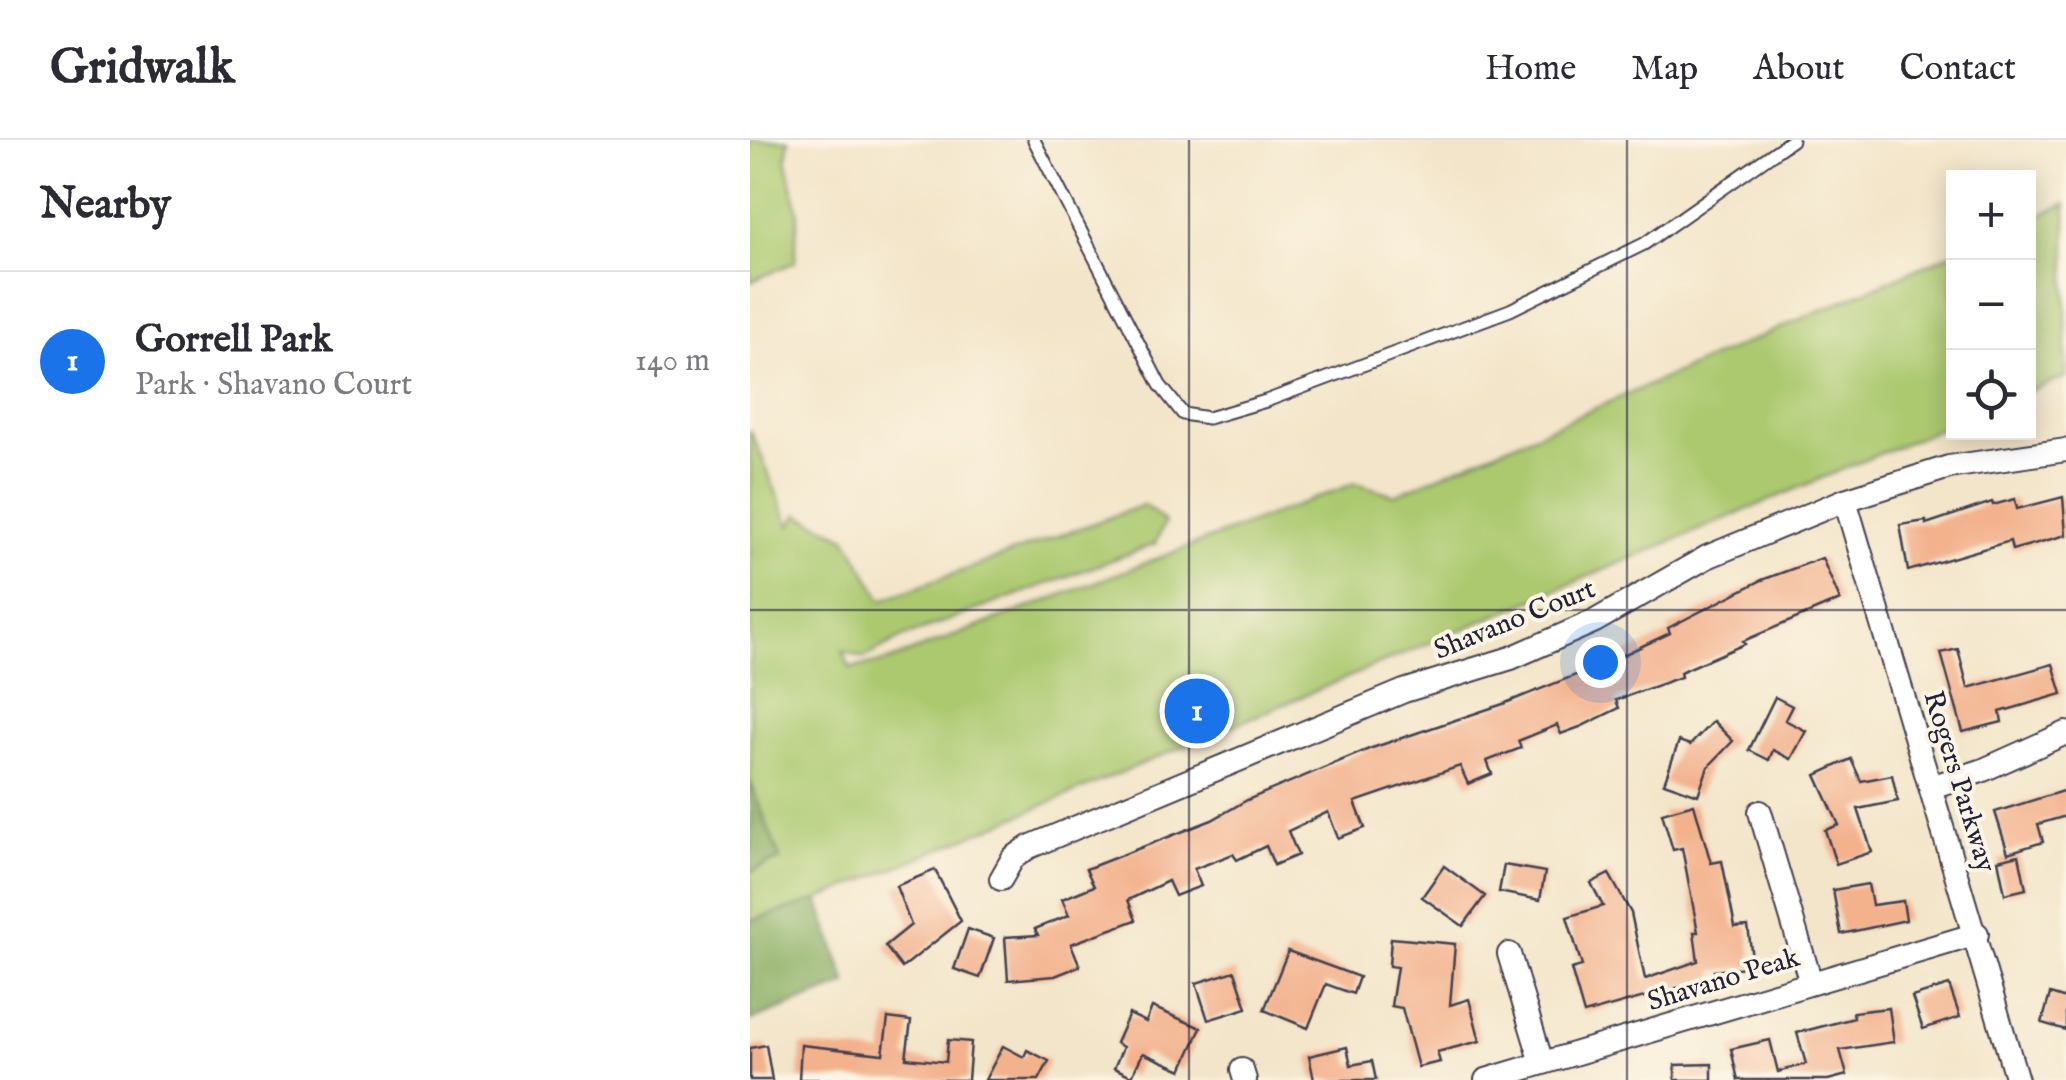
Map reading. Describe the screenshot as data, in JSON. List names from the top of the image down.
{
  "streets": {
    "street": ["Shavano Court", "Rogers Parkway", "Shavano Peak"]
  },
  "crossings": [
    ["Shavano Court", "Rogers Parkway"],
    ["Rogers Parkway", "Shavano Peak"]
  ],
  "page": {
    "header": "Gridwalk",
    "nav": [
      "Home",
      "Map",
      "About",
      "Contact"
    ],
    "heading": "Nearby",
    "map_buttons": ["+", "−"],
    "list": [
      {
        "mark": "1",
        "name": "Gorrell Park",
        "note": "Park · Shavano Court",
        "value": "140 m"
      }
    ],
    "pins": "1"
  }
}
